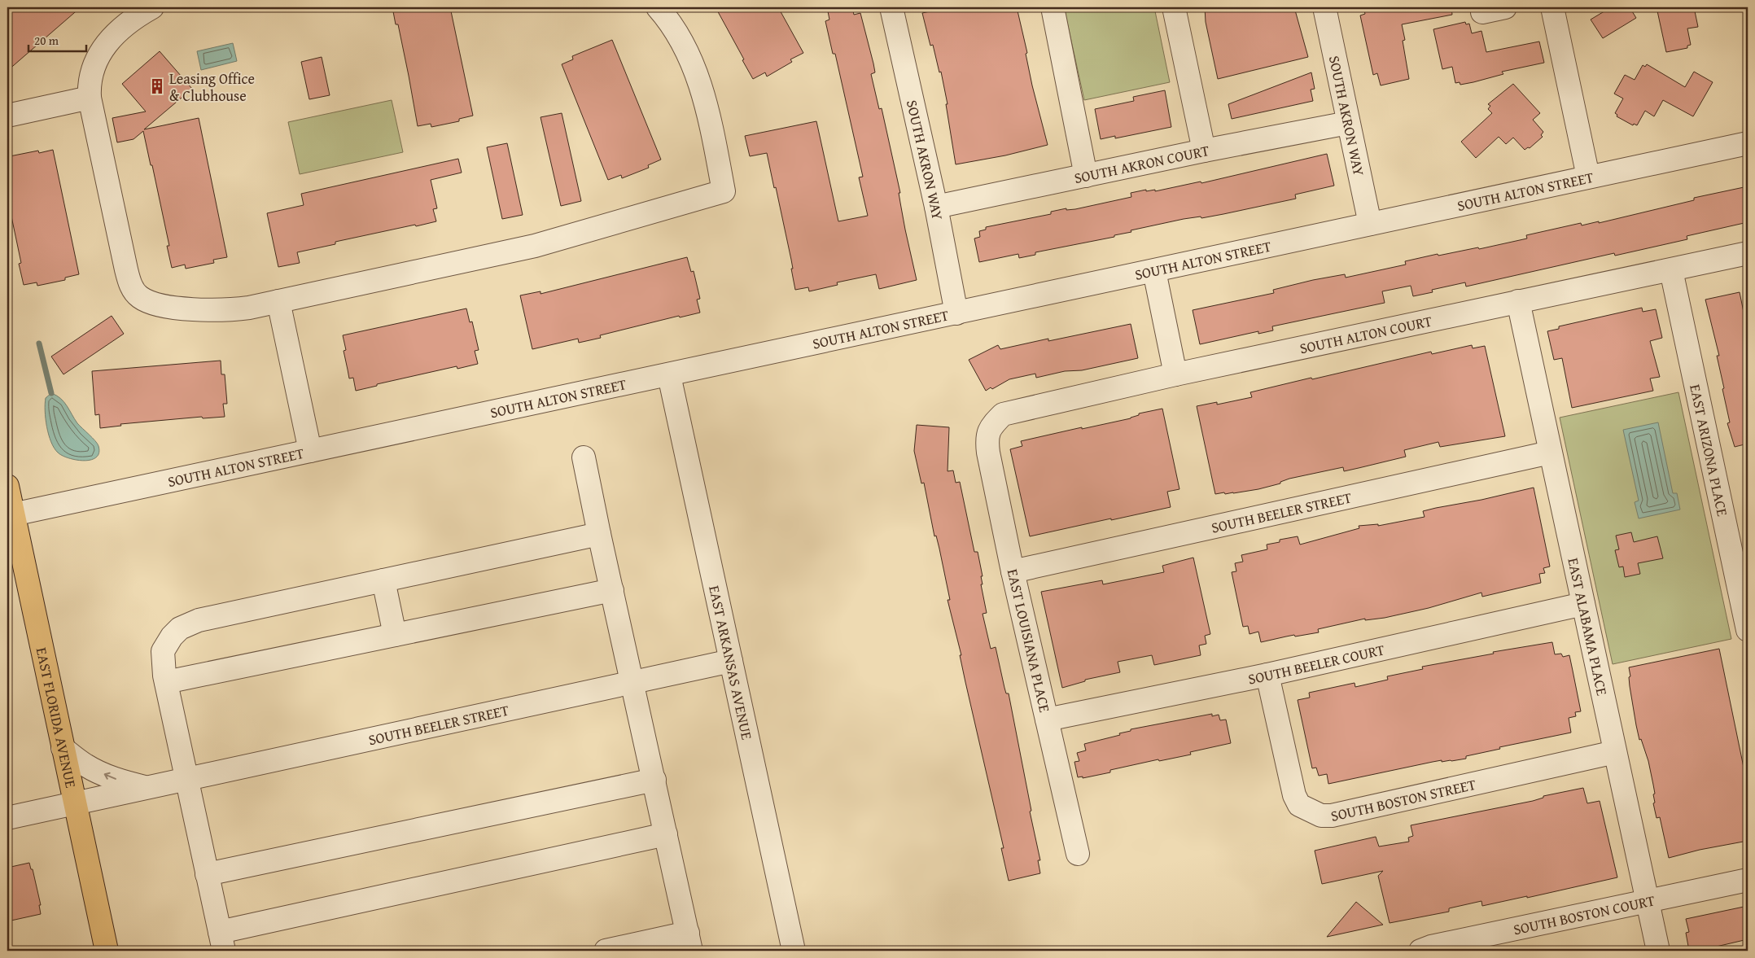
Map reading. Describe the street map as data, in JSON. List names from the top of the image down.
{
  "streets": {
    "main road": ["EAST FLORIDA AVENUE"],
    "street": [
      "SOUTH AKRON WAY",
      "SOUTH AKRON COURT",
      "SOUTH ALTON STREET",
      "SOUTH ALTON COURT",
      "EAST ARIZONA PLACE",
      "SOUTH BEELER STREET",
      "EAST ALABAMA PLACE",
      "EAST LOUISIANA PLACE",
      "EAST ARKANSAS AVENUE",
      "SOUTH BEELER COURT",
      "SOUTH BOSTON STREET",
      "SOUTH BOSTON COURT"
    ]
  },
  "crossings": [
    ["SOUTH AKRON WAY", "SOUTH AKRON COURT"],
    ["SOUTH AKRON WAY", "SOUTH ALTON STREET"],
    ["SOUTH ALTON STREET", "EAST ARKANSAS AVENUE"],
    ["SOUTH ALTON STREET", "EAST FLORIDA AVENUE"],
    ["SOUTH ALTON COURT", "EAST ARIZONA PLACE"],
    ["SOUTH ALTON COURT", "EAST ALABAMA PLACE"],
    ["SOUTH ALTON COURT", "EAST LOUISIANA PLACE"],
    ["SOUTH BEELER STREET", "EAST ALABAMA PLACE"],
    ["SOUTH BEELER STREET", "EAST LOUISIANA PLACE"],
    ["SOUTH BEELER STREET", "EAST ARKANSAS AVENUE"],
    ["SOUTH BEELER STREET", "EAST FLORIDA AVENUE"],
    ["EAST ALABAMA PLACE", "SOUTH BEELER COURT"],
    ["EAST ALABAMA PLACE", "SOUTH BOSTON STREET"],
    ["EAST ALABAMA PLACE", "SOUTH BOSTON COURT"],
    ["EAST LOUISIANA PLACE", "SOUTH BEELER COURT"],
    ["SOUTH BEELER COURT", "SOUTH BOSTON STREET"]
  ],
  "places": {
    "building": ["Leasing Office & Clubhouse"]
  },
  "scale_bar": "20 m"
}
